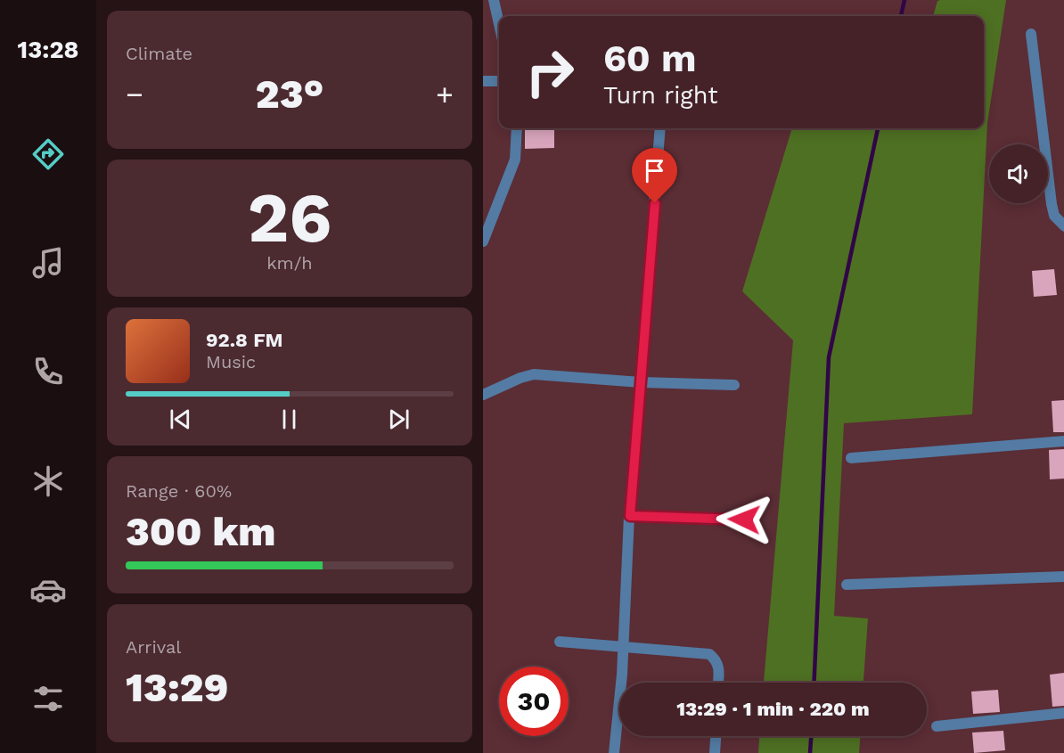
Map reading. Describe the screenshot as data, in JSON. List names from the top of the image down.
{
  "page": {
    "tabs": "13:28",
    "tile": [
      "Climate",
      ["26", "km/h"],
      ["Range · 60%", "300 km"],
      ["Arrival", "13:29"]
    ],
    "turn": ["60 m", "Turn right"],
    "heat": ["−", "23°", "+"],
    "song": ["92.8 FM", "Music"],
    "limit": "30",
    "trip": "13:29 · 1 min · 220 m"
  }
}
